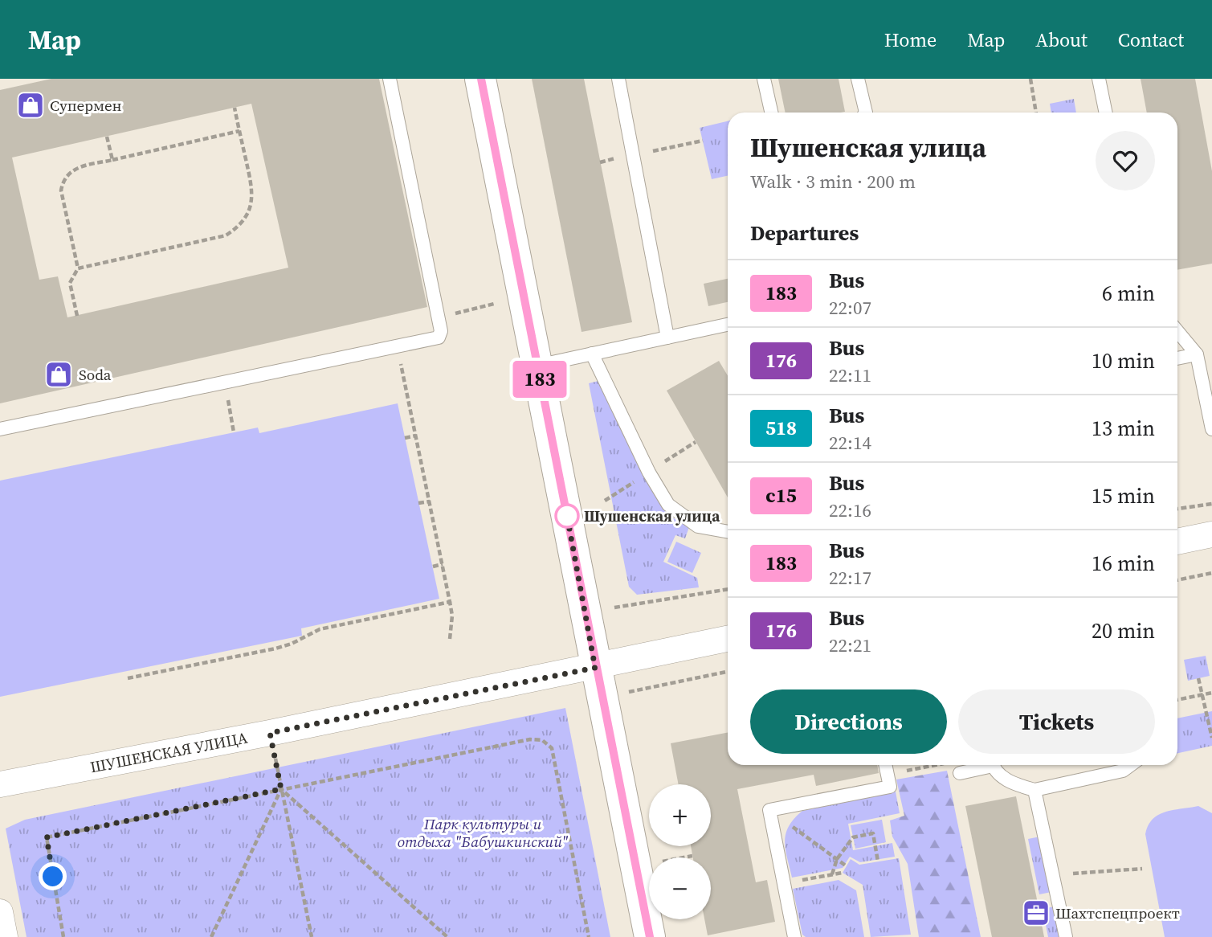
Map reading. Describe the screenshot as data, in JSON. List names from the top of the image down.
{
  "streets": {
    "street": ["ШУШЕНСКАЯ УЛИЦА"]
  },
  "parks": ["Парк культуры и отдыха \"Бабушкинский\""],
  "places": {
    "shop": ["Супермен", "Soda"],
    "other": ["Шушенская улица"],
    "office": ["Шахтспецпроект"]
  },
  "lines": ["bus line 183"],
  "page": {
    "header": "Map",
    "nav": [
      "Home",
      "Map",
      "About",
      "Contact"
    ],
    "on_map": "183",
    "heading": [
      ["Шушенская улица", "Walk · 3 min · 200 m"],
      "Departures"
    ],
    "list": [
      {
        "mark": "183",
        "name": "Bus",
        "note": "22:07",
        "value": "6 min"
      },
      {
        "mark": "176",
        "name": "Bus",
        "note": "22:11",
        "value": "10 min"
      },
      {
        "mark": "518",
        "name": "Bus",
        "note": "22:14",
        "value": "13 min"
      },
      {
        "mark": "с15",
        "name": "Bus",
        "note": "22:16",
        "value": "15 min"
      },
      {
        "mark": "183",
        "name": "Bus",
        "note": "22:17",
        "value": "16 min"
      },
      {
        "mark": "176",
        "name": "Bus",
        "note": "22:21",
        "value": "20 min"
      }
    ],
    "buttons": ["Directions", "Tickets"],
    "map_buttons": ["+", "−"]
  }
}
